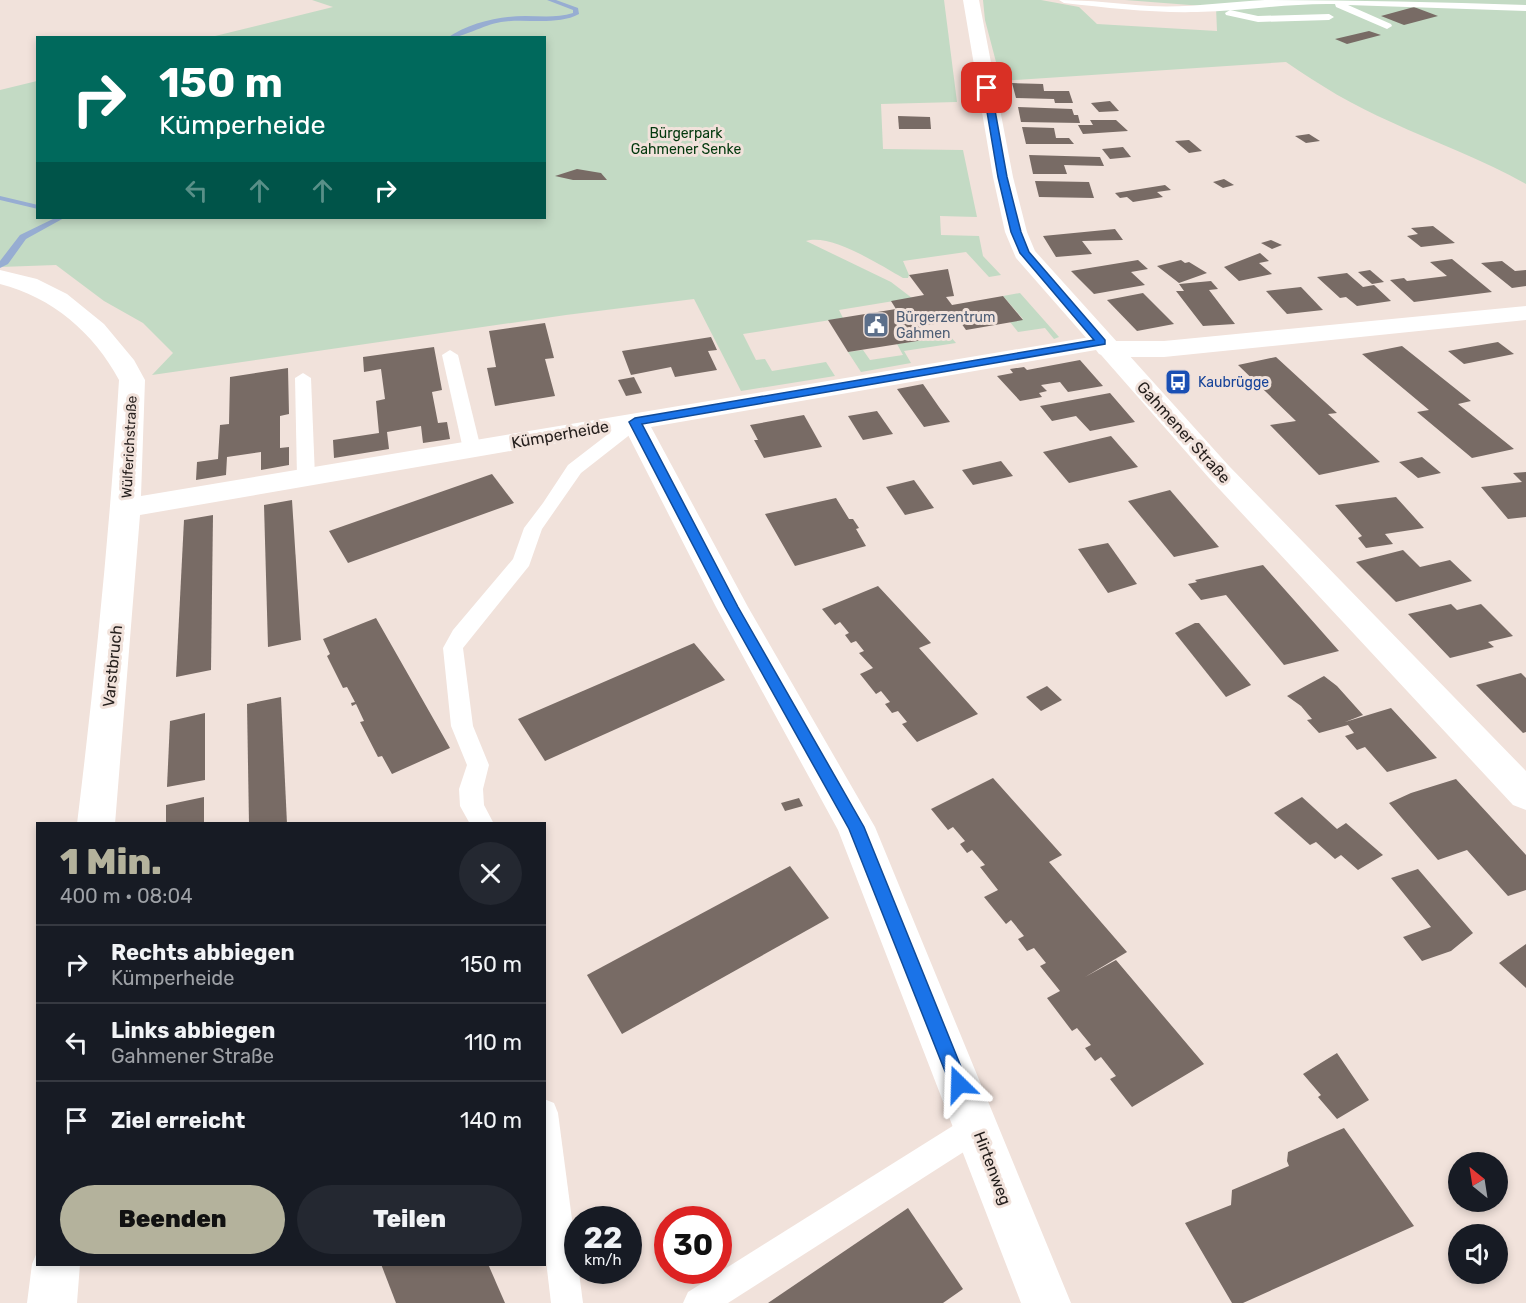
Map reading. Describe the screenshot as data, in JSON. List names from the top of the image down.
{
  "streets": {
    "street": [
      "Gahmener Straße",
      "Kümperheide",
      "Wülferichstraße",
      "Varstbruch",
      "Hirtenweg"
    ]
  },
  "crossings": [
    ["Gahmener Straße", "Kümperheide"],
    ["Kümperheide", "Wülferichstraße"],
    ["Kümperheide", "Varstbruch"],
    ["Kümperheide", "Hirtenweg"],
    ["Wülferichstraße", "Varstbruch"]
  ],
  "parks": ["Bürgerpark Gahmener Senke"],
  "places": {
    "public building": ["Bürgerzentrum Gahmen"],
    "bus stop": ["Kaubrügge"]
  },
  "north": "top left",
  "page": {
    "turn": ["150 m", "Kümperheide"],
    "heading": ["1 Min.", "400 m · 08:04"],
    "list": [
      {
        "name": "Rechts abbiegen",
        "note": "Kümperheide",
        "value": "150 m"
      },
      {
        "name": "Links abbiegen",
        "note": "Gahmener Straße",
        "value": "110 m"
      },
      {
        "name": "Ziel erreicht",
        "value": "140 m"
      }
    ],
    "buttons": ["Beenden", "Teilen"],
    "speed": "22 km/h",
    "limit": "30"
  }
}
